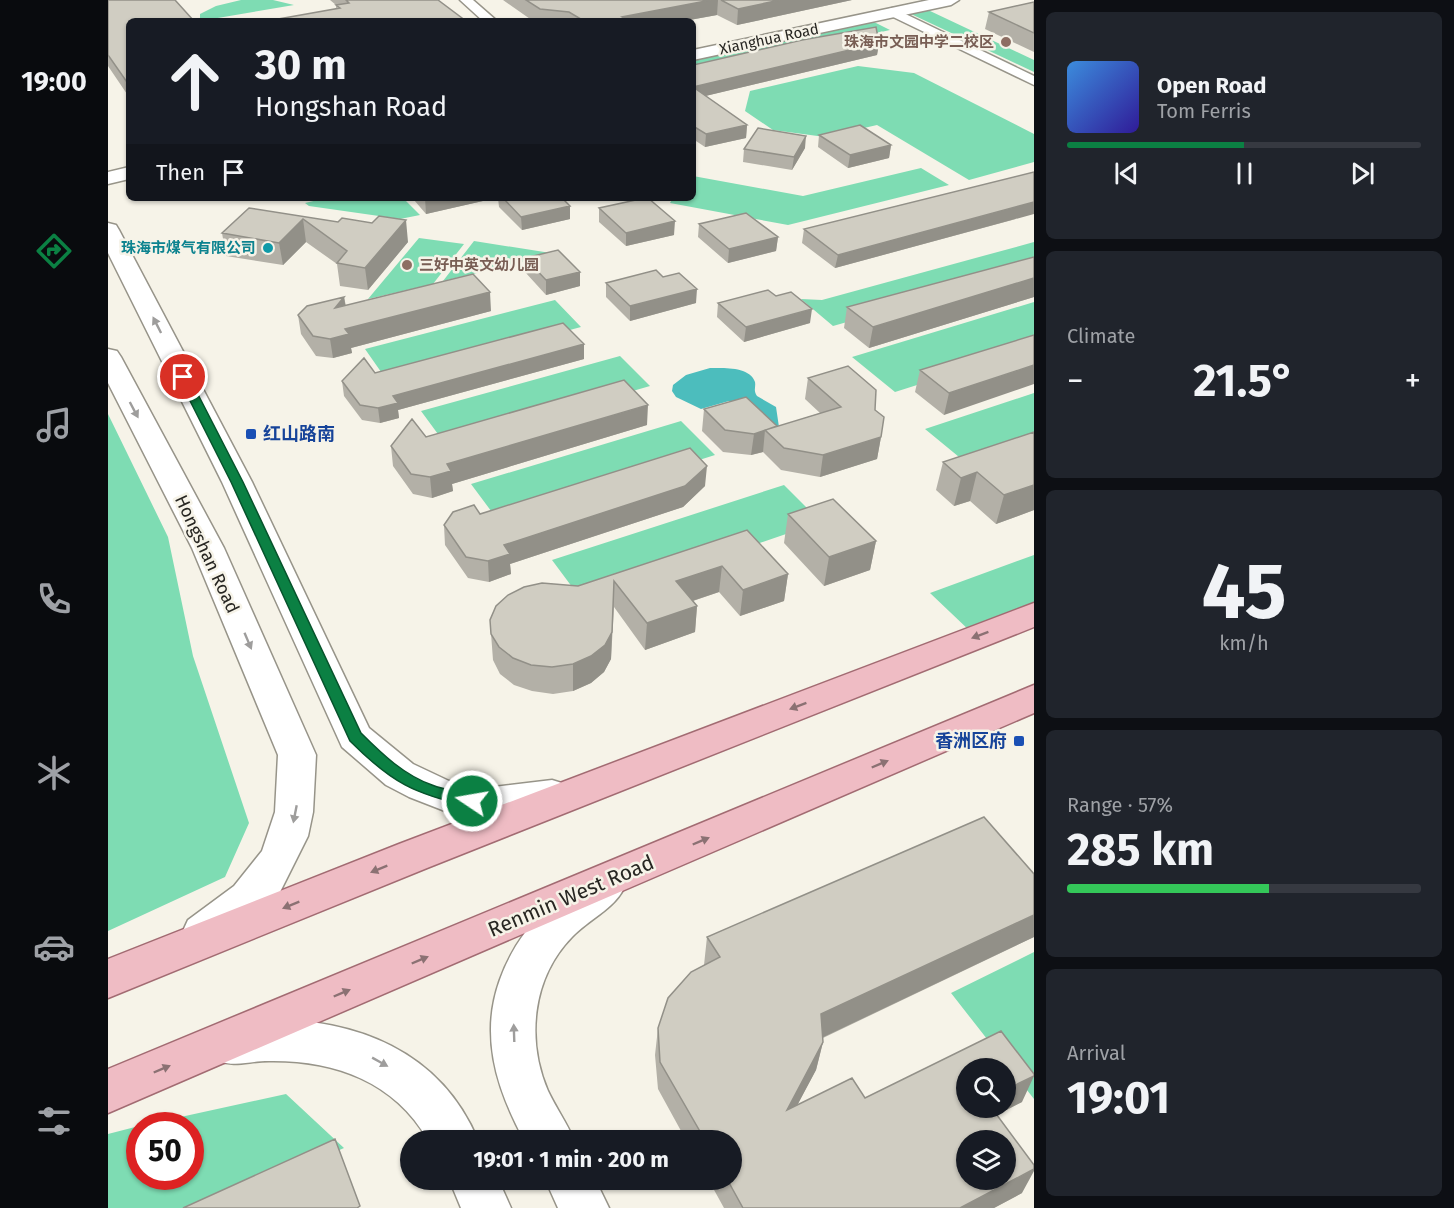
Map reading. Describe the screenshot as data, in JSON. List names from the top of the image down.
{
  "streets": {
    "main road": ["Hongshan Road", "Renmin West Road"],
    "street": ["Xianghua Road"]
  },
  "one_way": ["Hongshan Road"],
  "places": {
    "other": ["珠海市文园中学二校区", "珠海市煤气有限公司", "三好中英文幼儿园"],
    "transit": ["红山路南", "香洲区府"]
  },
  "page": {
    "tabs": "19:00",
    "turn": ["30 m", "Hongshan Road"],
    "song": ["Open Road", "Tom Ferris"],
    "then": "Then",
    "tile": [
      "Climate",
      ["45", "km/h"],
      ["Range · 57%", "285 km"],
      ["Arrival", "19:01"]
    ],
    "heat": ["−", "21.5°", "+"],
    "limit": "50",
    "trip": "19:01 · 1 min · 200 m"
  }
}
